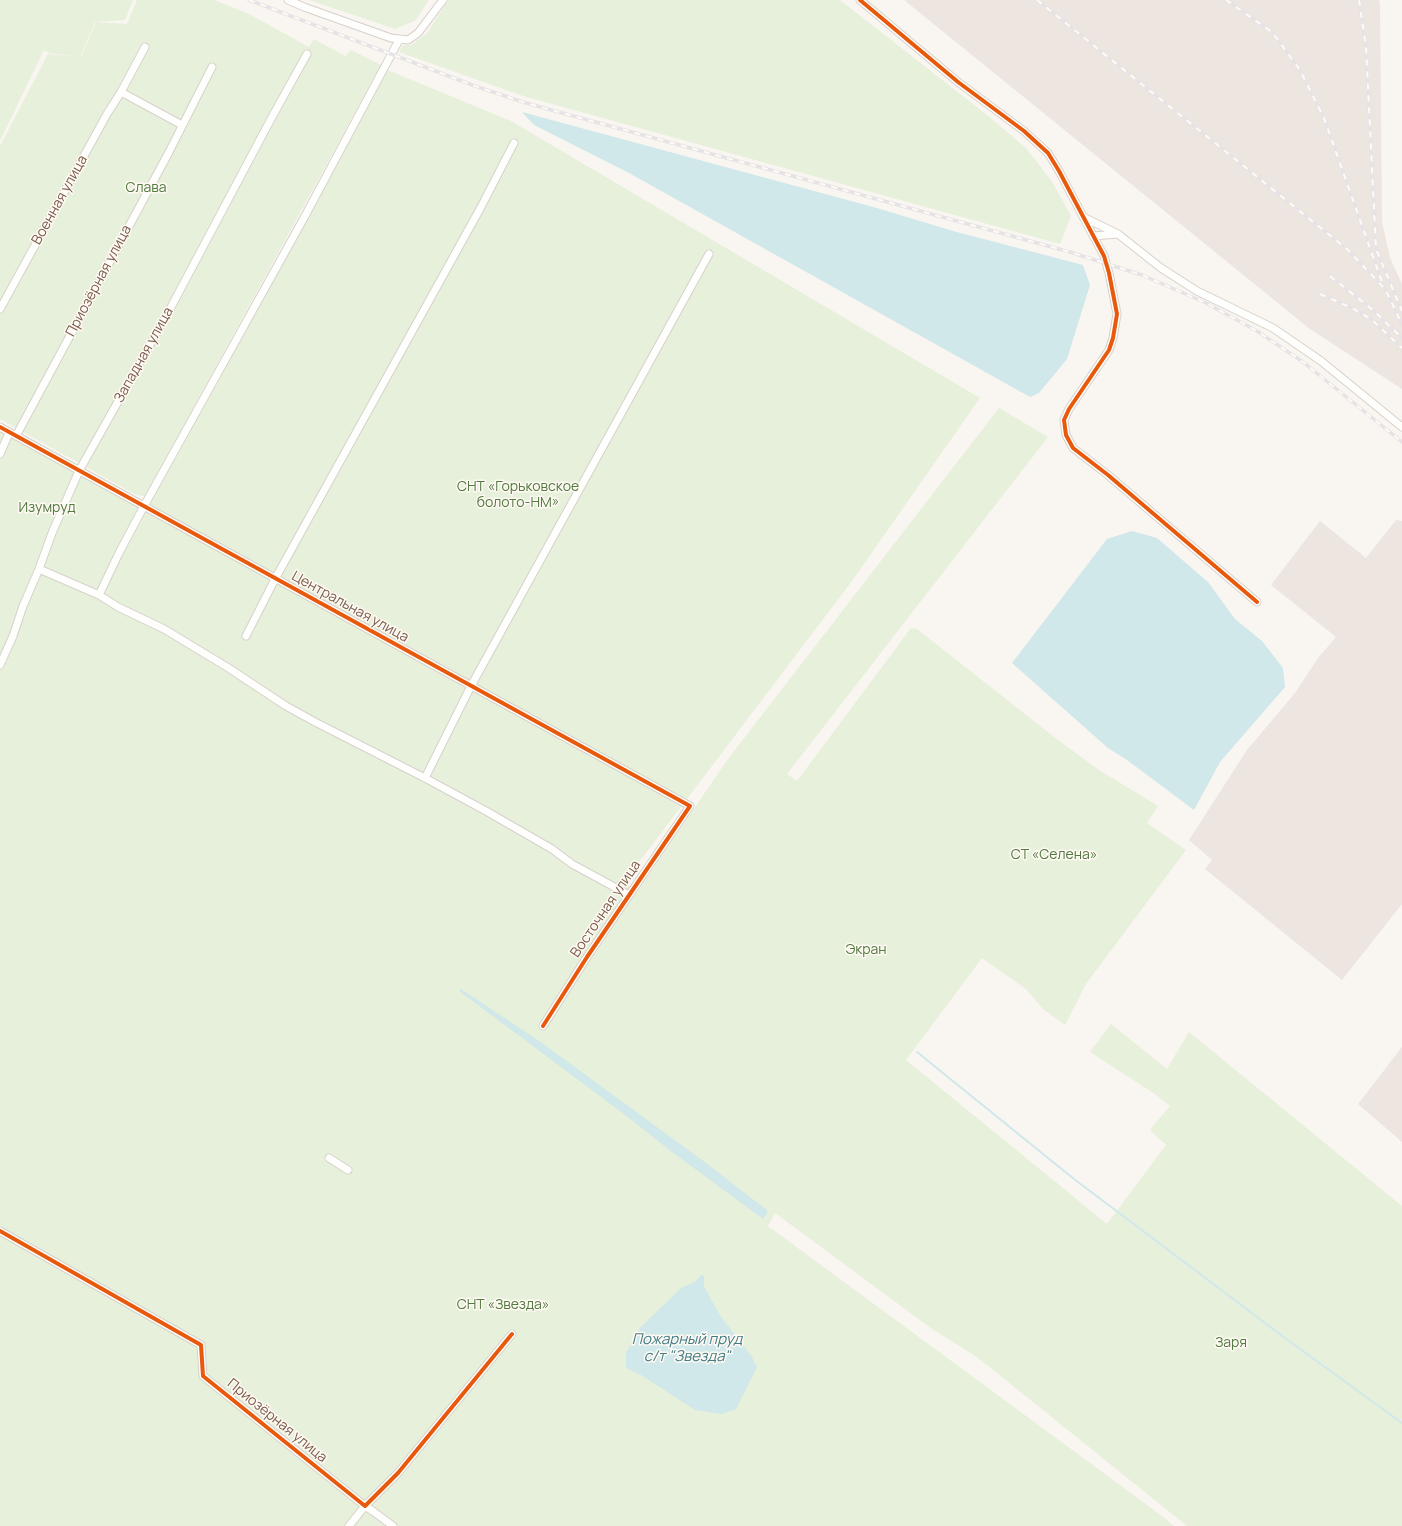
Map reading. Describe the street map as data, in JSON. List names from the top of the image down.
{
  "streets": {
    "street": [
      "Военная улица",
      "Приозёрная улица",
      "Западная улица",
      "Центральная улица",
      "Восточная улица"
    ]
  },
  "crossings": [
    ["Приозёрная улица", "Центральная улица"],
    ["Западная улица", "Центральная улица"],
    ["Центральная улица", "Восточная улица"]
  ],
  "water": ["Пожарный пруд с/т \"Звезда\""],
  "parks": [
    "Слава",
    "СНТ «Горьковское болото-НМ»",
    "Изумруд",
    "СТ «Селена»",
    "Экран",
    "СНТ «Звезда»",
    "Заря"
  ]
}
